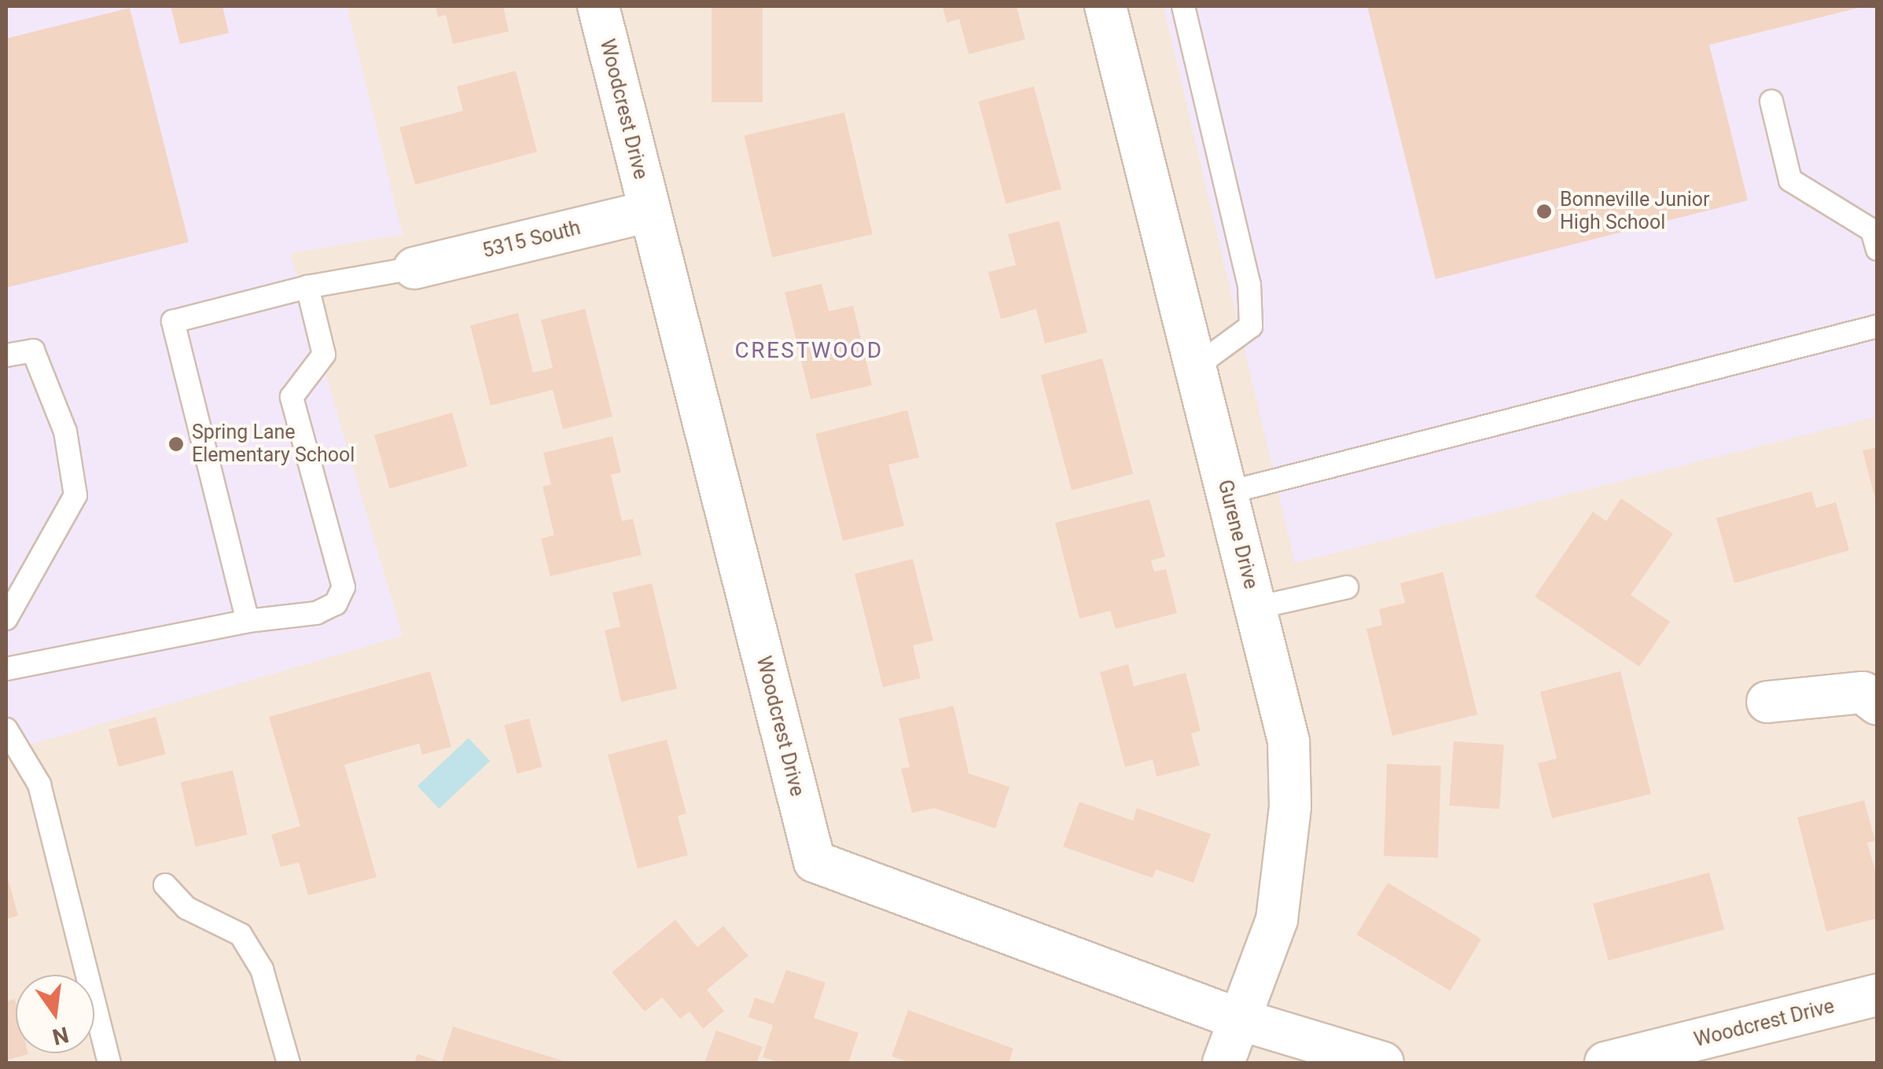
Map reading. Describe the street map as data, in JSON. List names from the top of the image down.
{
  "streets": {
    "street": ["Woodcrest Drive", "5315 South", "Gurene Drive"]
  },
  "crossings": [
    ["Woodcrest Drive", "5315 South"],
    ["Woodcrest Drive", "Gurene Drive"]
  ],
  "districts": ["CRESTWOOD"],
  "places": ["Bonneville Junior High School", "Spring Lane Elementary School"],
  "north": "bottom"
}
